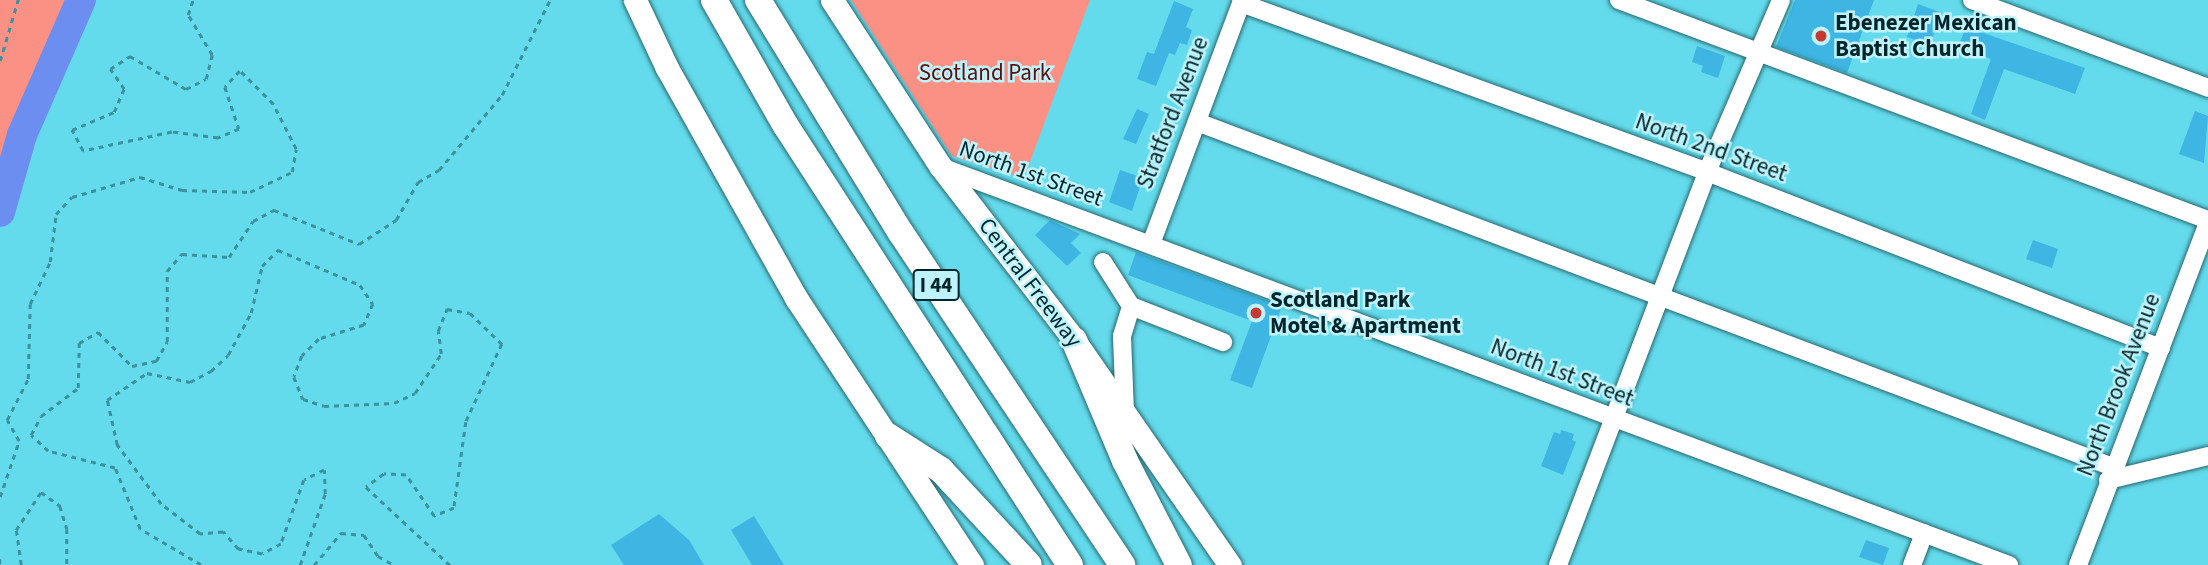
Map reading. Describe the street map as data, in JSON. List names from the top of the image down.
{
  "streets": {
    "highway": ["I 44"],
    "main road": ["Central Freeway"],
    "street": [
      "Stratford Avenue",
      "North 2nd Street",
      "North 1st Street",
      "North Brook Avenue"
    ]
  },
  "crossings": [
    ["Stratford Avenue", "North 2nd Street"],
    ["Stratford Avenue", "North 1st Street"],
    ["North 2nd Street", "North Brook Avenue"],
    ["North 1st Street", "Central Freeway"]
  ],
  "parks": ["Scotland Park"],
  "places": ["Ebenezer Mexican Baptist Church", "Scotland Park Motel & Apartment"]
}
